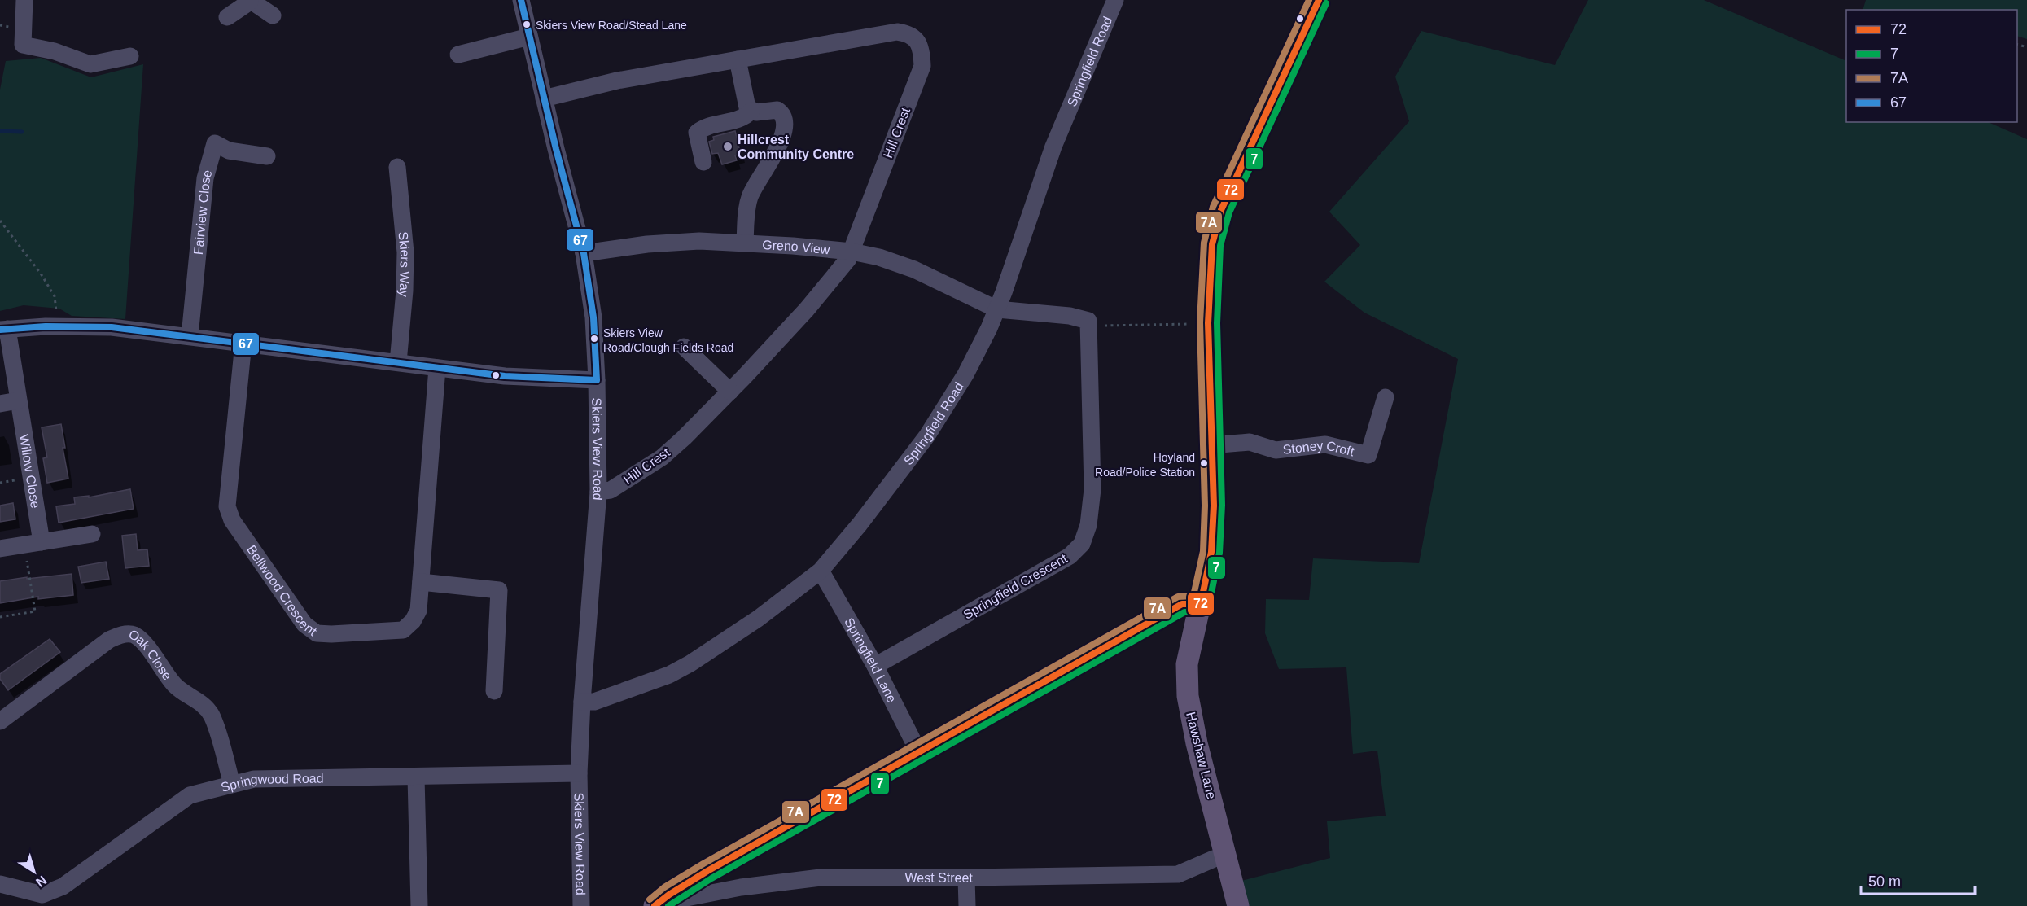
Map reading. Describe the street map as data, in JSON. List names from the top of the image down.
{
  "streets": {
    "main road": ["Hawshaw Lane"],
    "street": [
      "Springfield Road",
      "Hill Crest",
      "Fairview Close",
      "Greno View",
      "Skiers Way",
      "Skiers View Road",
      "Stoney Croft",
      "Willow Close",
      "Springfield Crescent",
      "Bellwood Crescent",
      "Oak Close",
      "Springfield Lane",
      "Springwood Road",
      "West Street"
    ]
  },
  "crossings": [
    ["Springfield Road", "Greno View"],
    ["Springfield Road", "Skiers View Road"],
    ["Springfield Road", "Springfield Lane"],
    ["Hill Crest", "Greno View"],
    ["Hill Crest", "Skiers View Road"],
    ["Greno View", "Skiers View Road"],
    ["Skiers View Road", "Springwood Road"],
    ["Stoney Croft", "Hawshaw Lane"],
    ["Springfield Crescent", "Springfield Lane"],
    ["Oak Close", "Springwood Road"],
    ["Hawshaw Lane", "West Street"]
  ],
  "places": [
    "Skiers View Road/Stead Lane",
    "Hillcrest Community Centre",
    "Skiers View Road/Clough Fields Road",
    "Hoyland Road/Police Station"
  ],
  "lines": [
    "transit line 72",
    "transit line 7A",
    "transit line 67",
    "transit line 7"
  ],
  "legend": [
    "72",
    "7",
    "7A",
    "67"
  ],
  "scale_bar": "50 m",
  "north": "bottom right"
}
